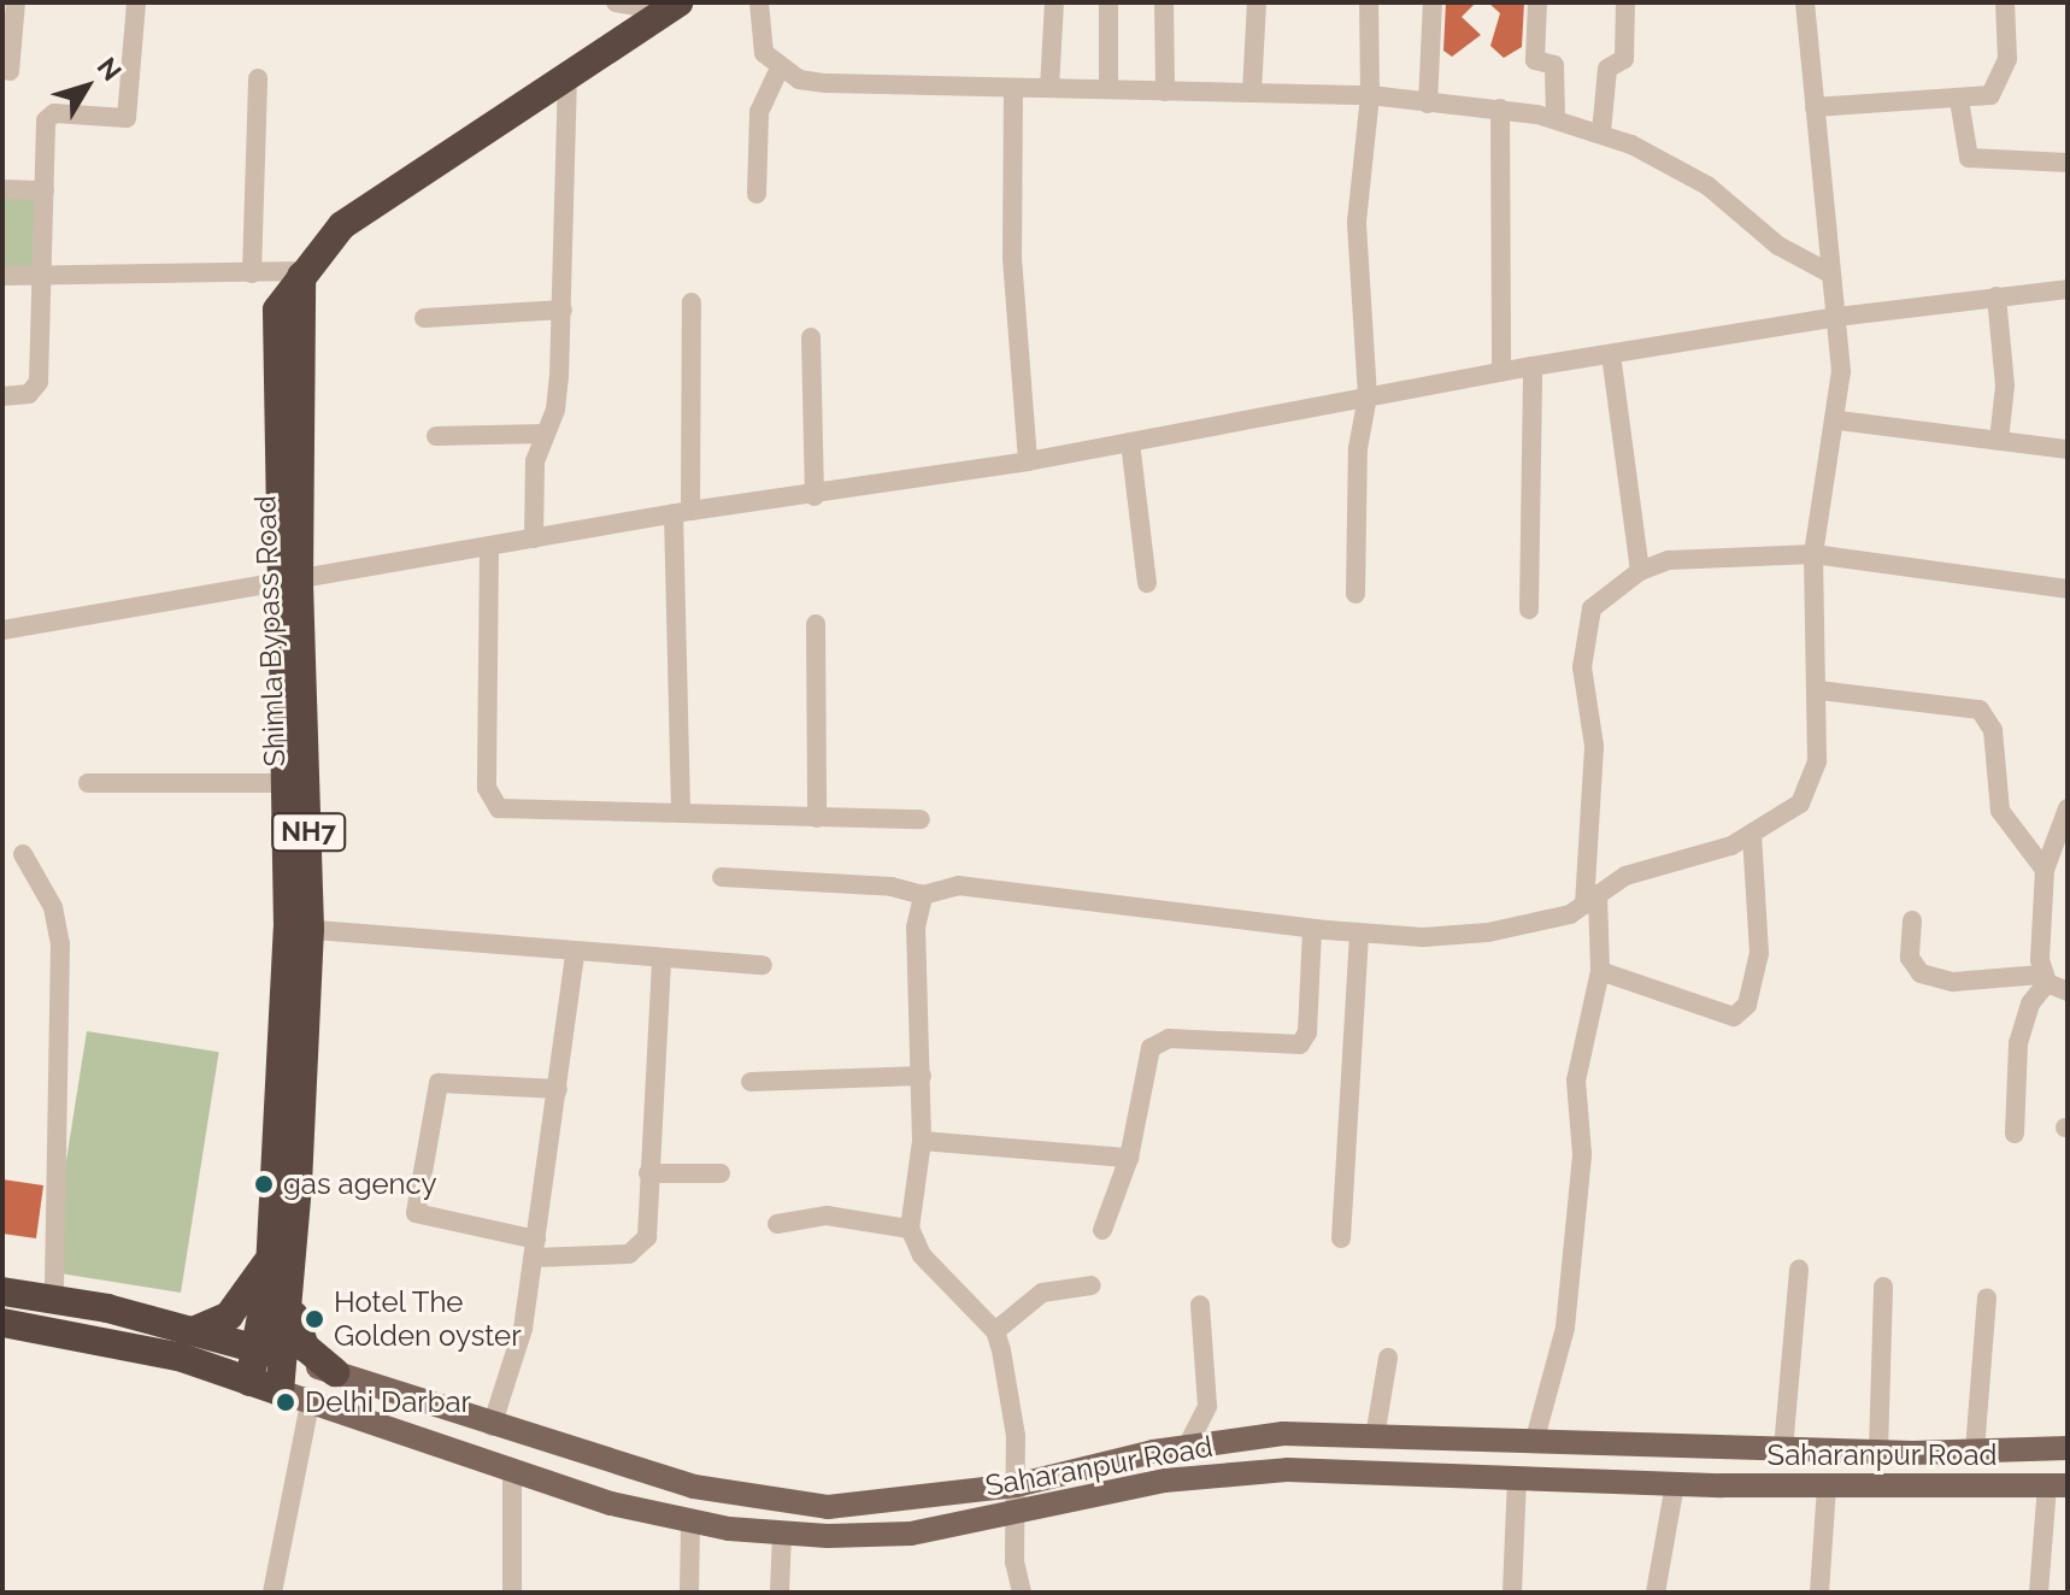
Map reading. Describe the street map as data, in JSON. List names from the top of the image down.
{
  "streets": {
    "highway": ["Shimla Bypass Road", "NH7"],
    "main road": ["Saharanpur Road"]
  },
  "crossings": [
    ["Shimla Bypass Road", "Saharanpur Road"]
  ],
  "places": ["gas agency", "Hotel The Golden oyster", "Delhi Darbar"],
  "north": "top right"
}
